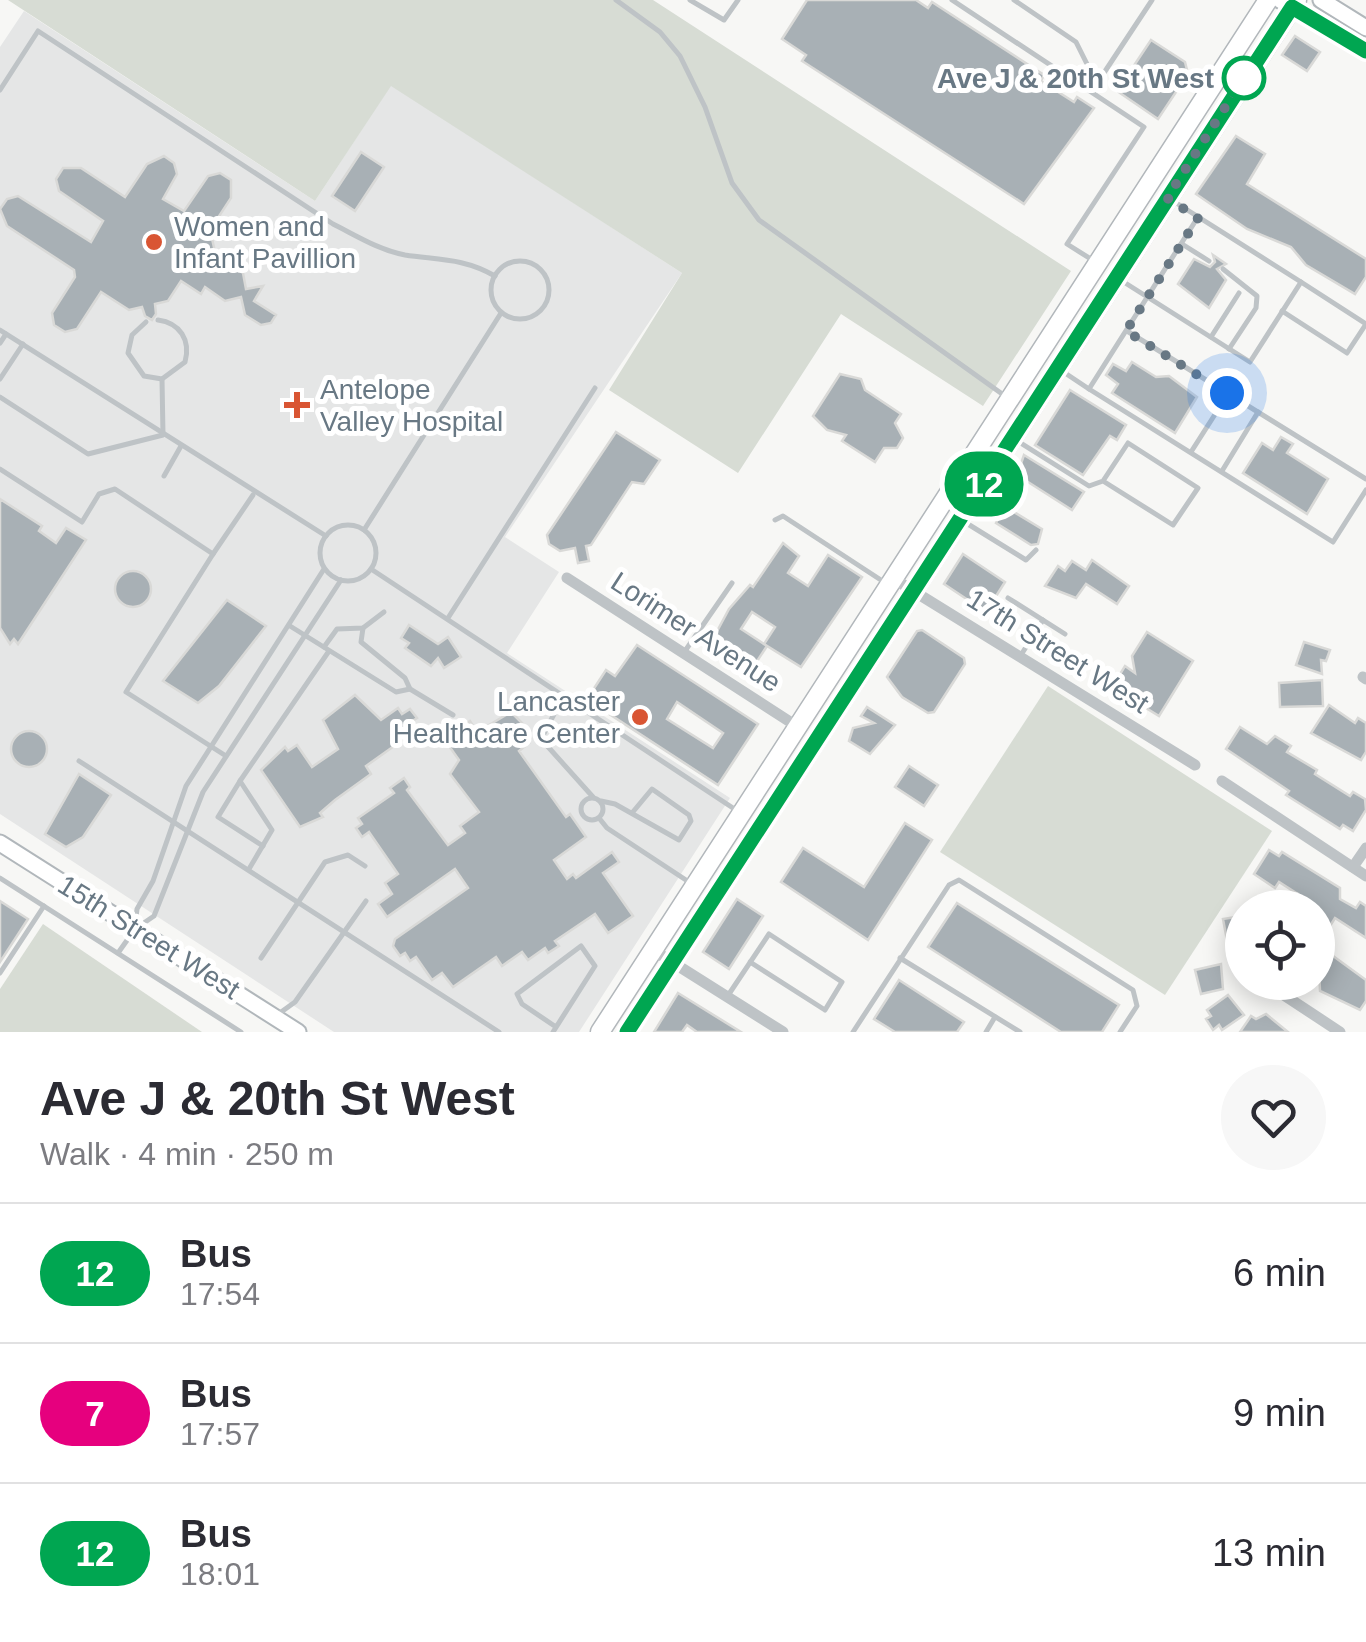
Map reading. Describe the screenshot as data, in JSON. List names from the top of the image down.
{
  "streets": {
    "street": ["Lorimer Avenue", "17th Street West", "15th Street West"]
  },
  "places": {
    "other": ["Ave J & 20th St West", "Women and Infant Pavillion", "Lancaster Healthcare Center"],
    "health": ["Antelope Valley Hospital"]
  },
  "lines": ["bus line 12"],
  "page": {
    "on_map": "12",
    "heading": ["Ave J & 20th St West", "Walk · 4 min · 250 m"],
    "list": [
      {
        "mark": "12",
        "name": "Bus",
        "note": "17:54",
        "value": "6 min"
      },
      {
        "mark": "7",
        "name": "Bus",
        "note": "17:57",
        "value": "9 min"
      },
      {
        "mark": "12",
        "name": "Bus",
        "note": "18:01",
        "value": "13 min"
      }
    ]
  }
}
